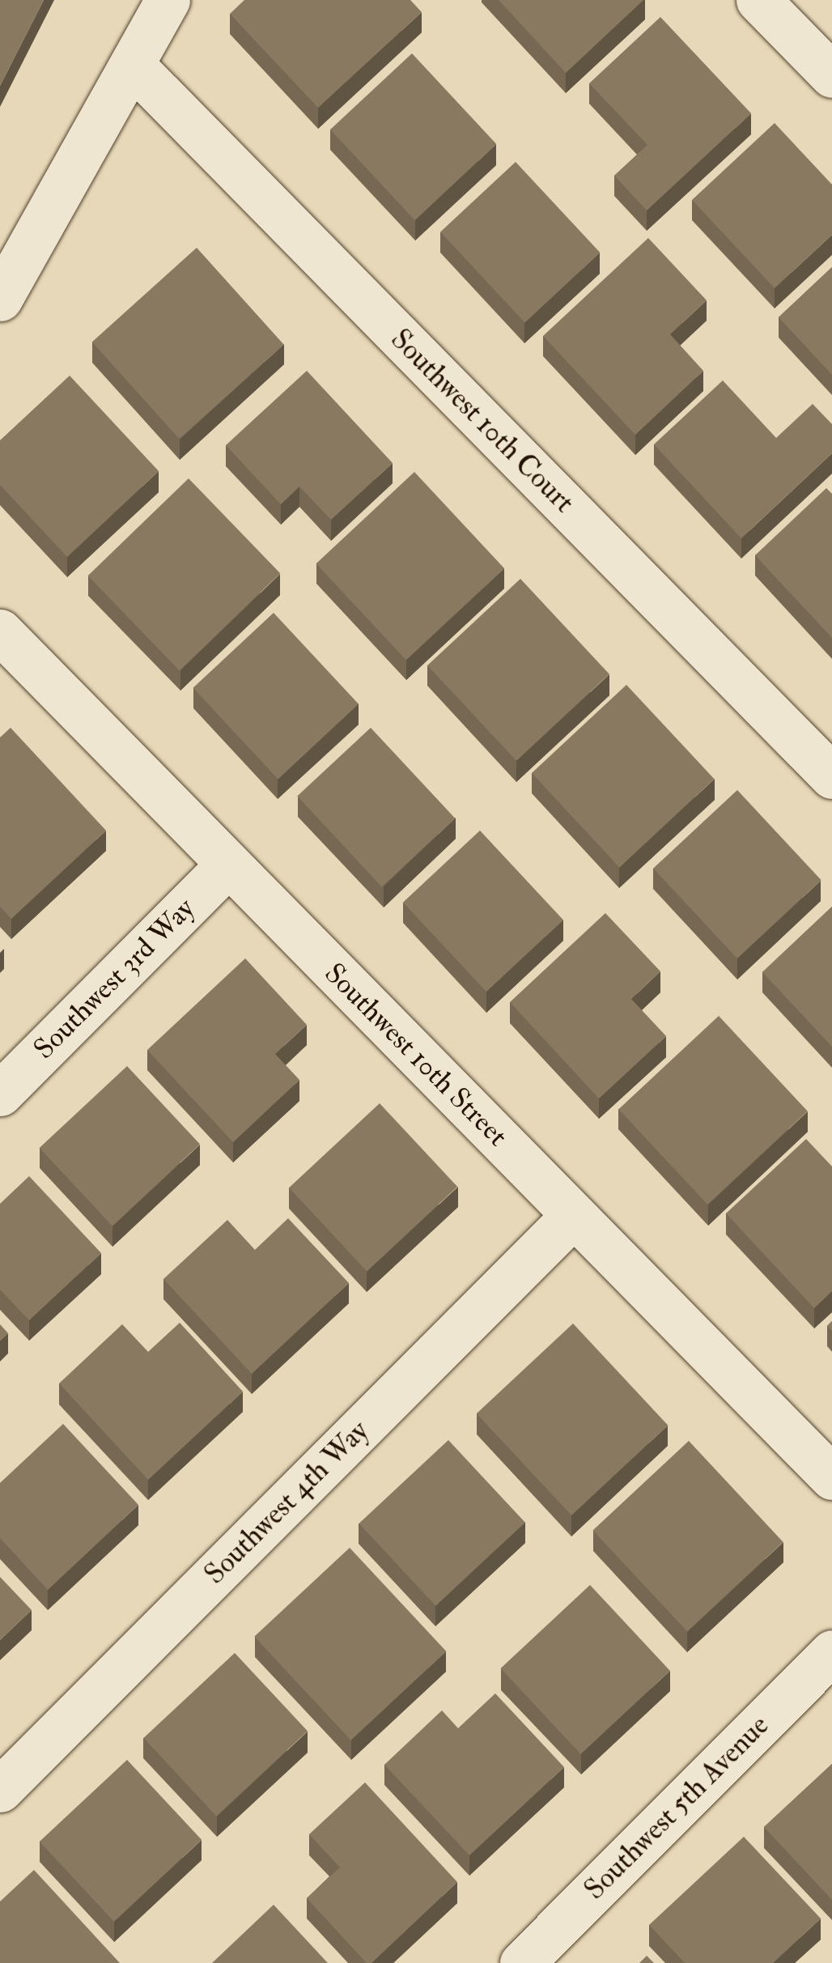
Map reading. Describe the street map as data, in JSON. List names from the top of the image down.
{
  "streets": {
    "street": [
      "Southwest 10th Court",
      "Southwest 3rd Way",
      "Southwest 10th Street",
      "Southwest 4th Way",
      "Southwest 5th Avenue"
    ]
  },
  "crossings": [
    ["Southwest 3rd Way", "Southwest 10th Street"],
    ["Southwest 10th Street", "Southwest 4th Way"]
  ]
}
